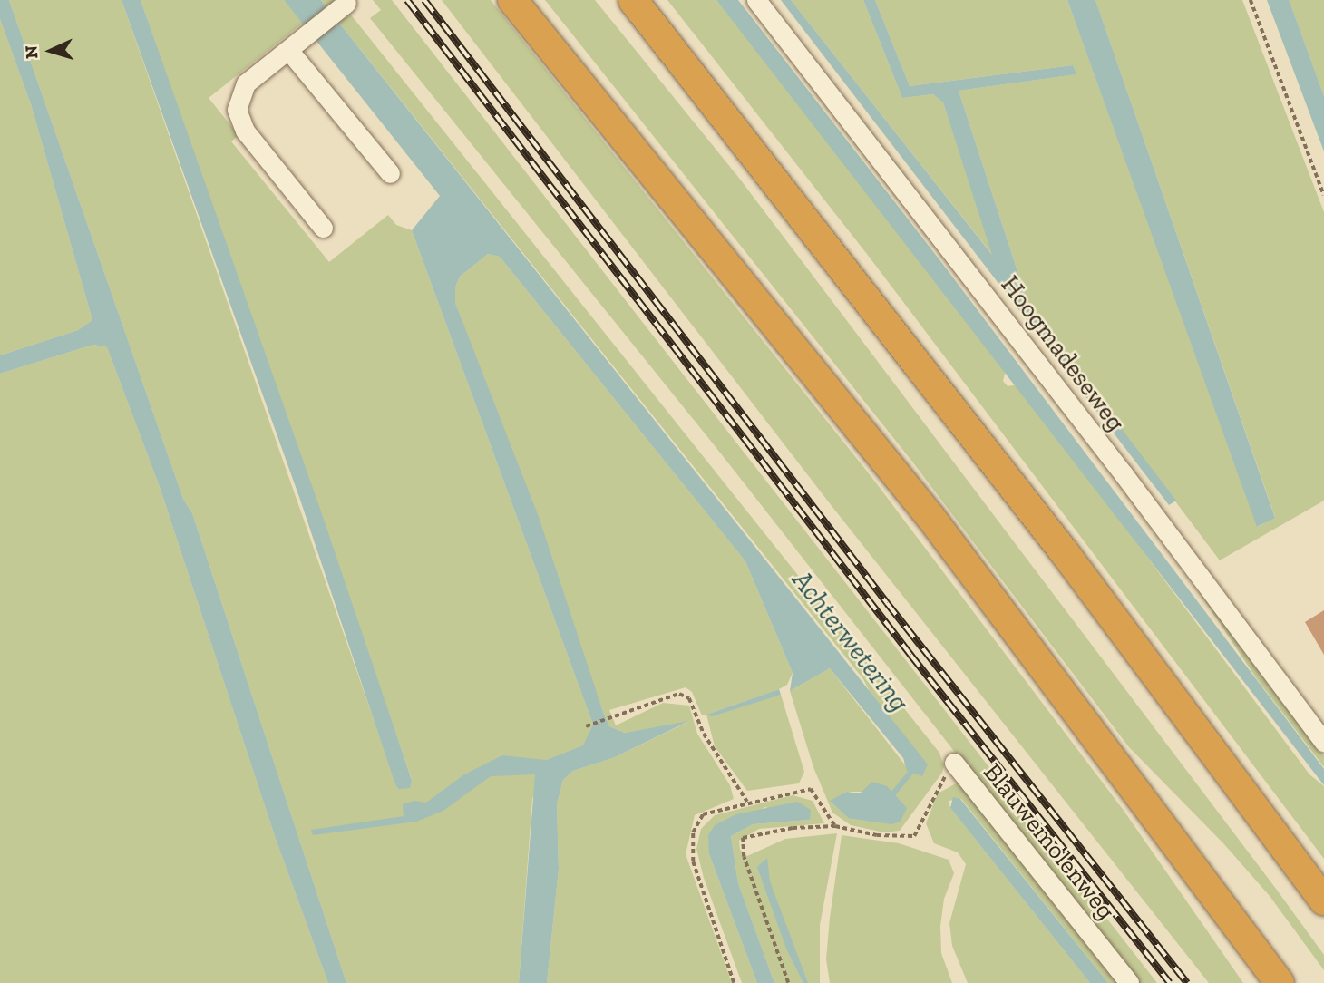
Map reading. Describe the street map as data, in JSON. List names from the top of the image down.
{
  "streets": {
    "street": ["Hoogmadeseweg", "Blauwemolenweg"]
  },
  "water": ["Achterwetering"],
  "north": "left"
}
